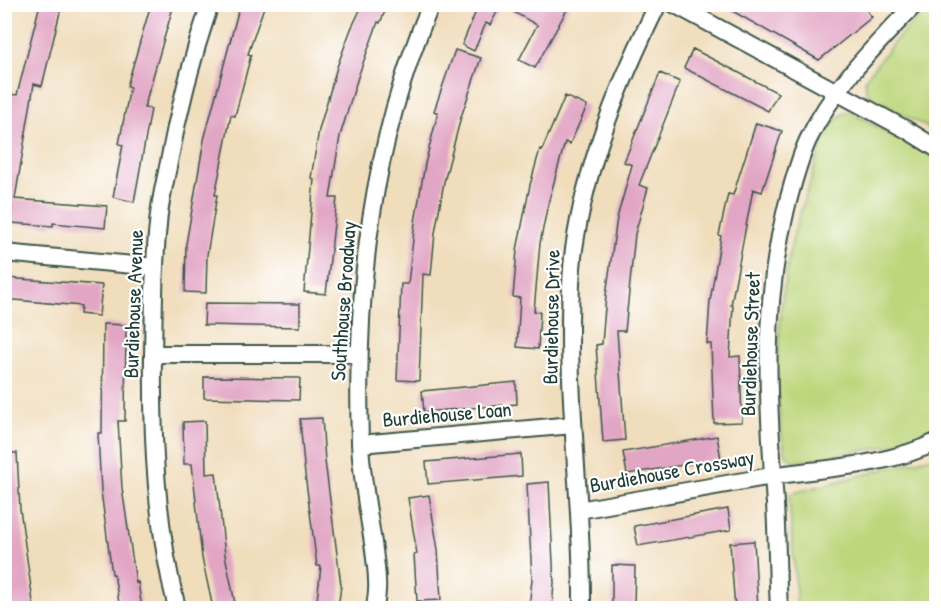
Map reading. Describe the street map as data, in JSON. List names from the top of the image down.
{
  "streets": {
    "street": [
      "Southhouse Broadway",
      "Burdiehouse Avenue",
      "Burdiehouse Drive",
      "Burdiehouse Street",
      "Burdiehouse Loan",
      "Burdiehouse Crossway"
    ]
  },
  "crossings": [
    ["Southhouse Broadway", "Burdiehouse Loan"],
    ["Burdiehouse Drive", "Burdiehouse Loan"],
    ["Burdiehouse Drive", "Burdiehouse Crossway"],
    ["Burdiehouse Street", "Burdiehouse Crossway"]
  ]
}
